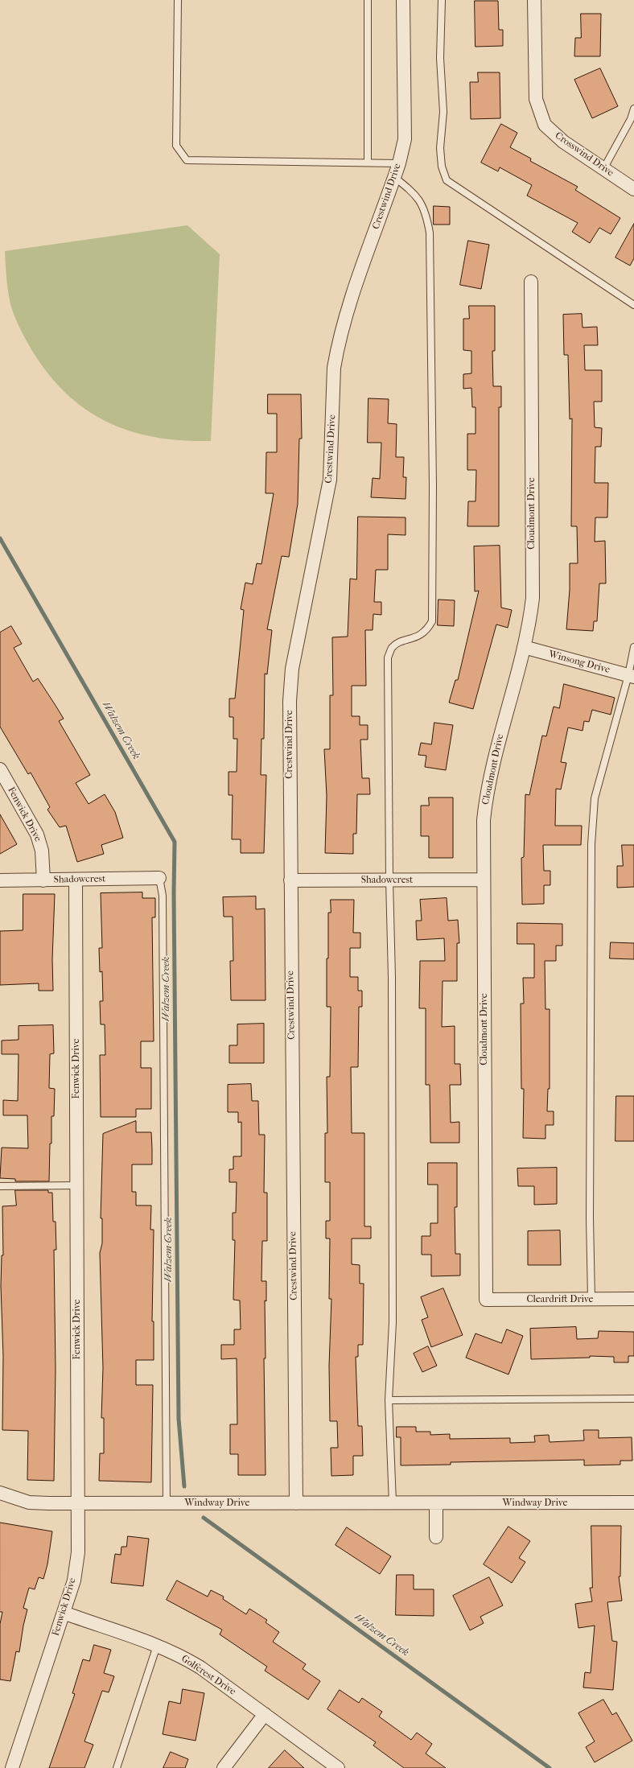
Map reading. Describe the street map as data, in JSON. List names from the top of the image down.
{
  "streets": {
    "street": [
      "Crosswind Drive",
      "Crestwind Drive",
      "Cloudmont Drive",
      "Winsong Drive",
      "Fenwick Drive",
      "Shadowcrest",
      "Cleardrift Drive",
      "Windway Drive",
      "Golfcrest Drive"
    ]
  },
  "crossings": [
    ["Crestwind Drive", "Shadowcrest"],
    ["Crestwind Drive", "Windway Drive"],
    ["Cloudmont Drive", "Winsong Drive"],
    ["Cloudmont Drive", "Shadowcrest"],
    ["Cloudmont Drive", "Cleardrift Drive"],
    ["Fenwick Drive", "Shadowcrest"],
    ["Fenwick Drive", "Windway Drive"],
    ["Fenwick Drive", "Golfcrest Drive"]
  ],
  "water": ["Walzem Creek"]
}
